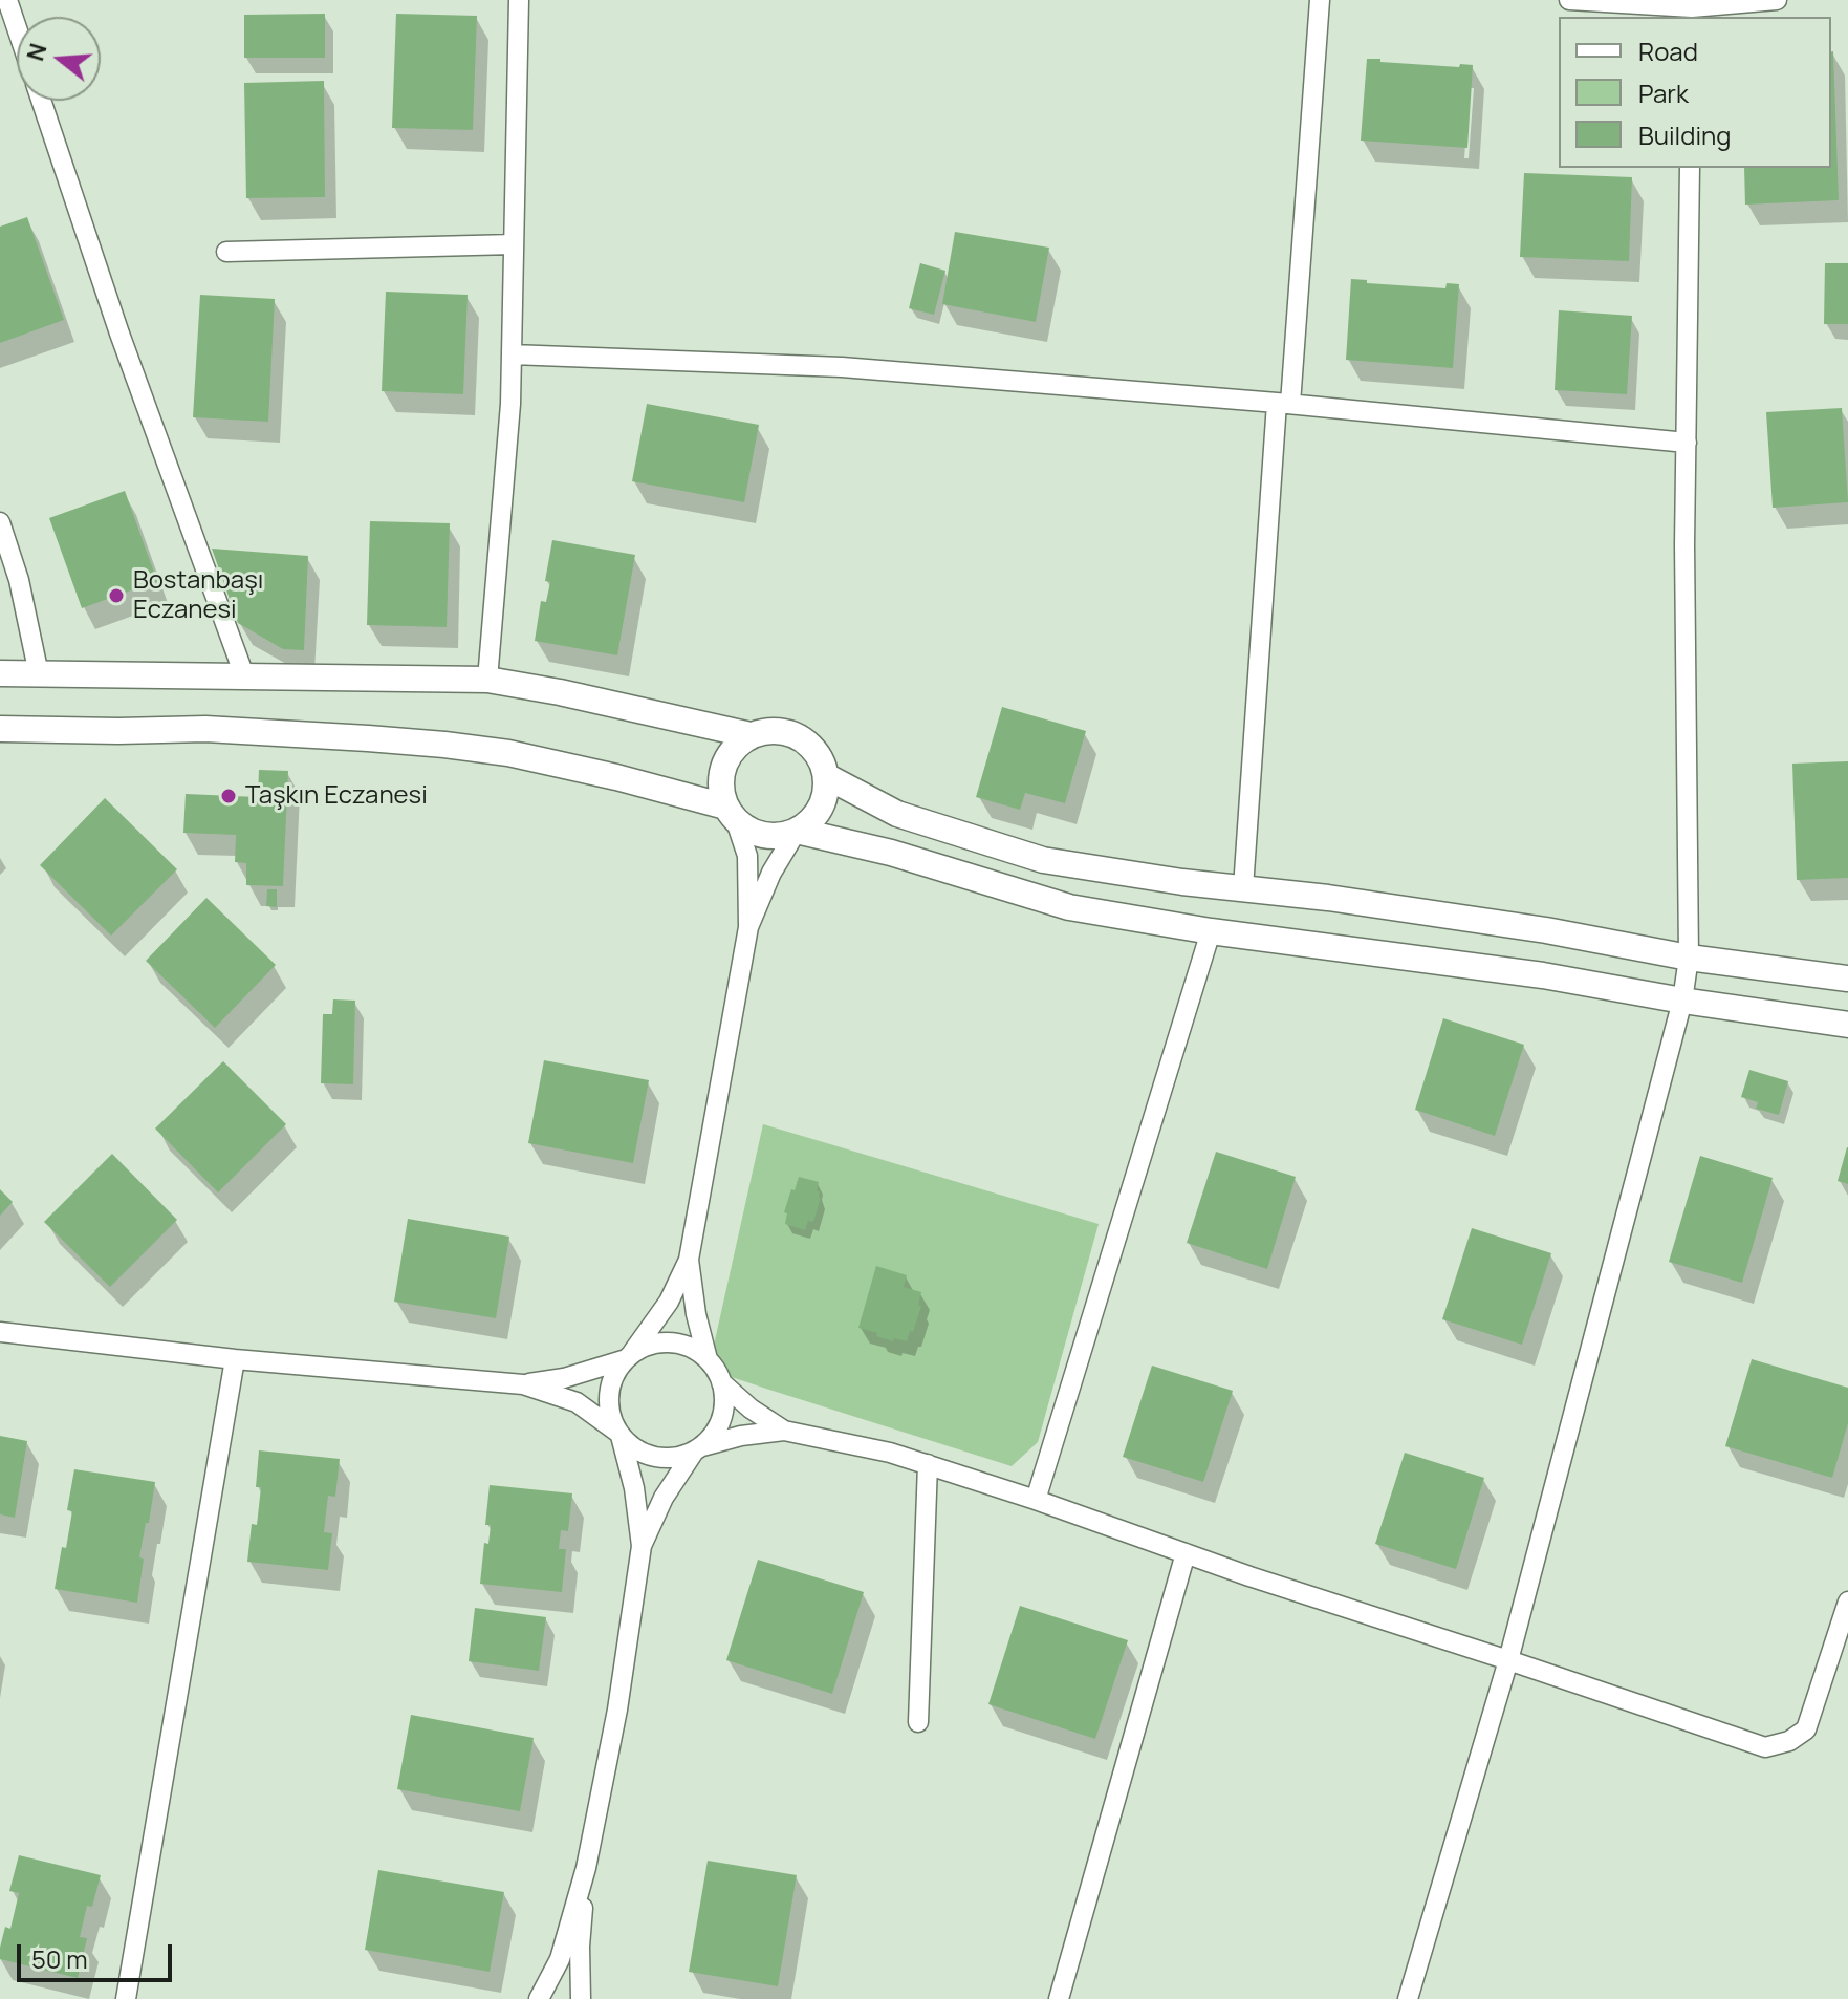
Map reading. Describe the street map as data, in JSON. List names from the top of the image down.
{
  "places": ["Bostanbaşı Eczanesi", "Taşkın Eczanesi"],
  "legend": ["Road", "Park", "Building"],
  "scale_bar": "50 m",
  "north": "left"
}
